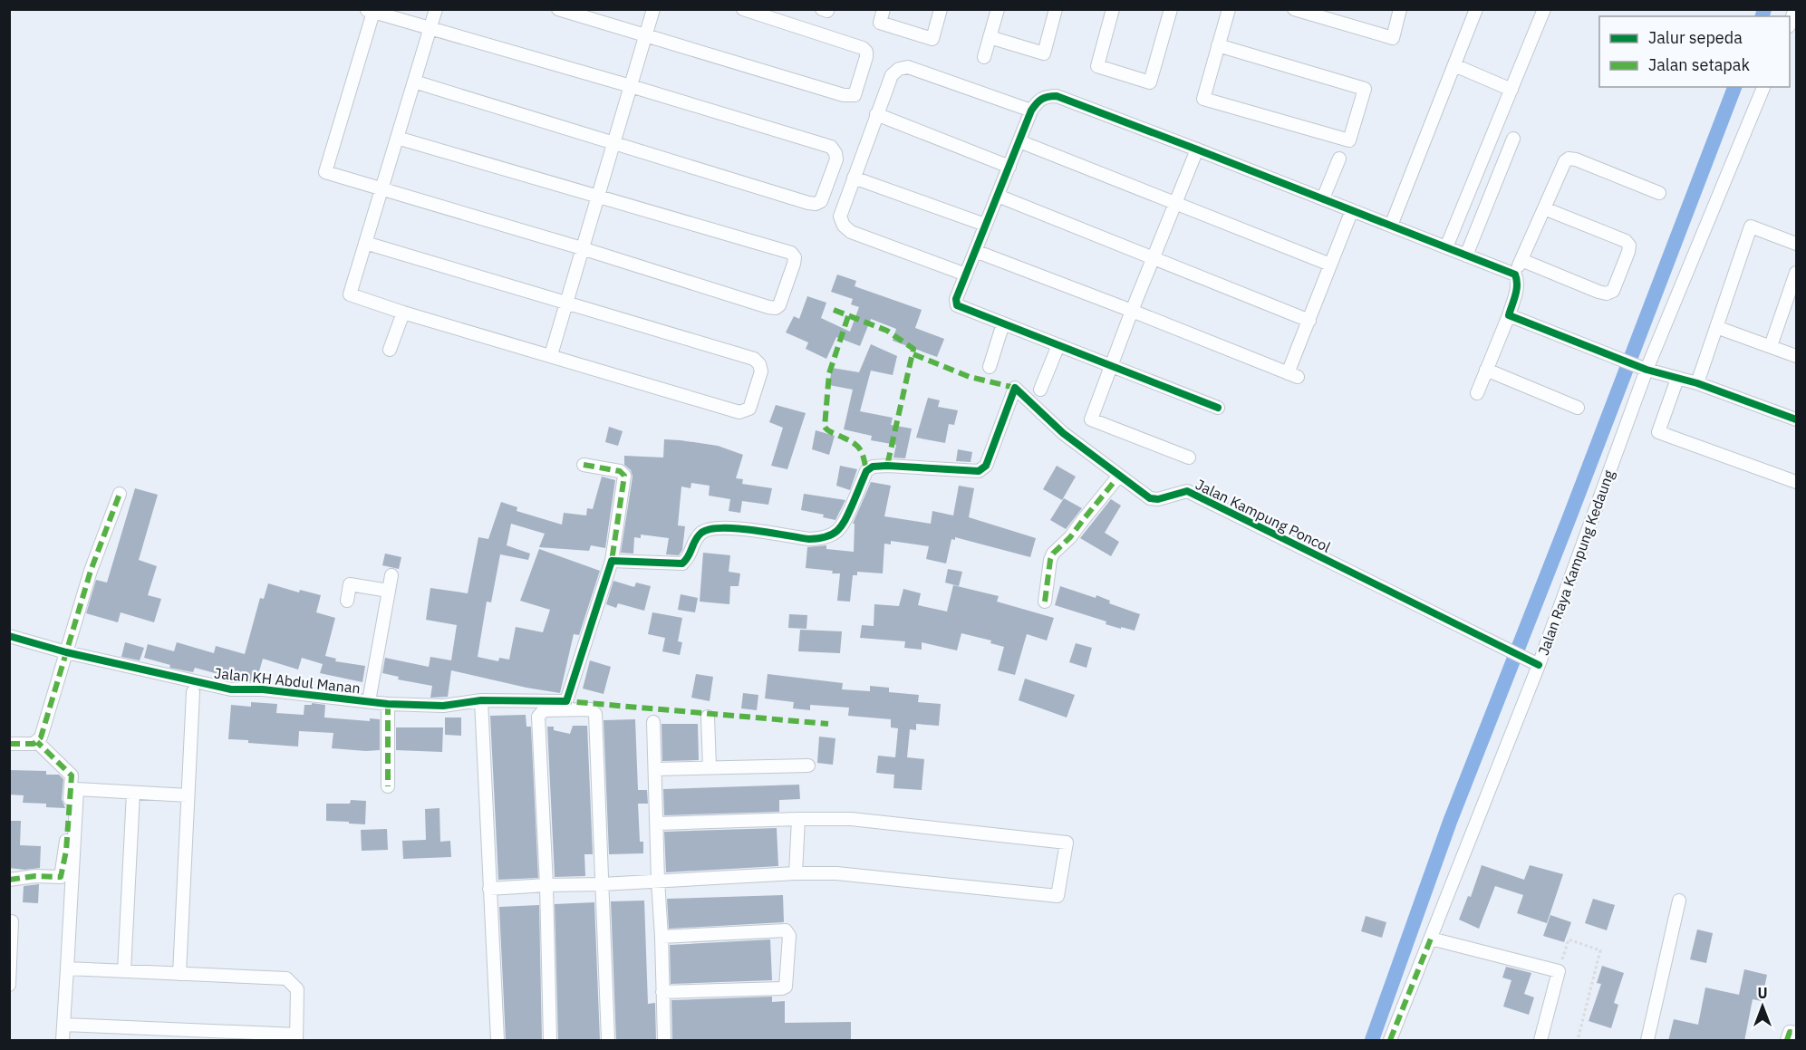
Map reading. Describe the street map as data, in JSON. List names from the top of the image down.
{
  "streets": {
    "street": ["Jalan Kampung Poncol", "Jalan Raya Kampung Kedaung", "Jalan KH Abdul Manan"]
  },
  "crossings": [
    ["Jalan Kampung Poncol", "Jalan Raya Kampung Kedaung"],
    ["Jalan Kampung Poncol", "Jalan KH Abdul Manan"]
  ],
  "legend": ["Jalur sepeda", "Jalan setapak"],
  "north": "top"
}
